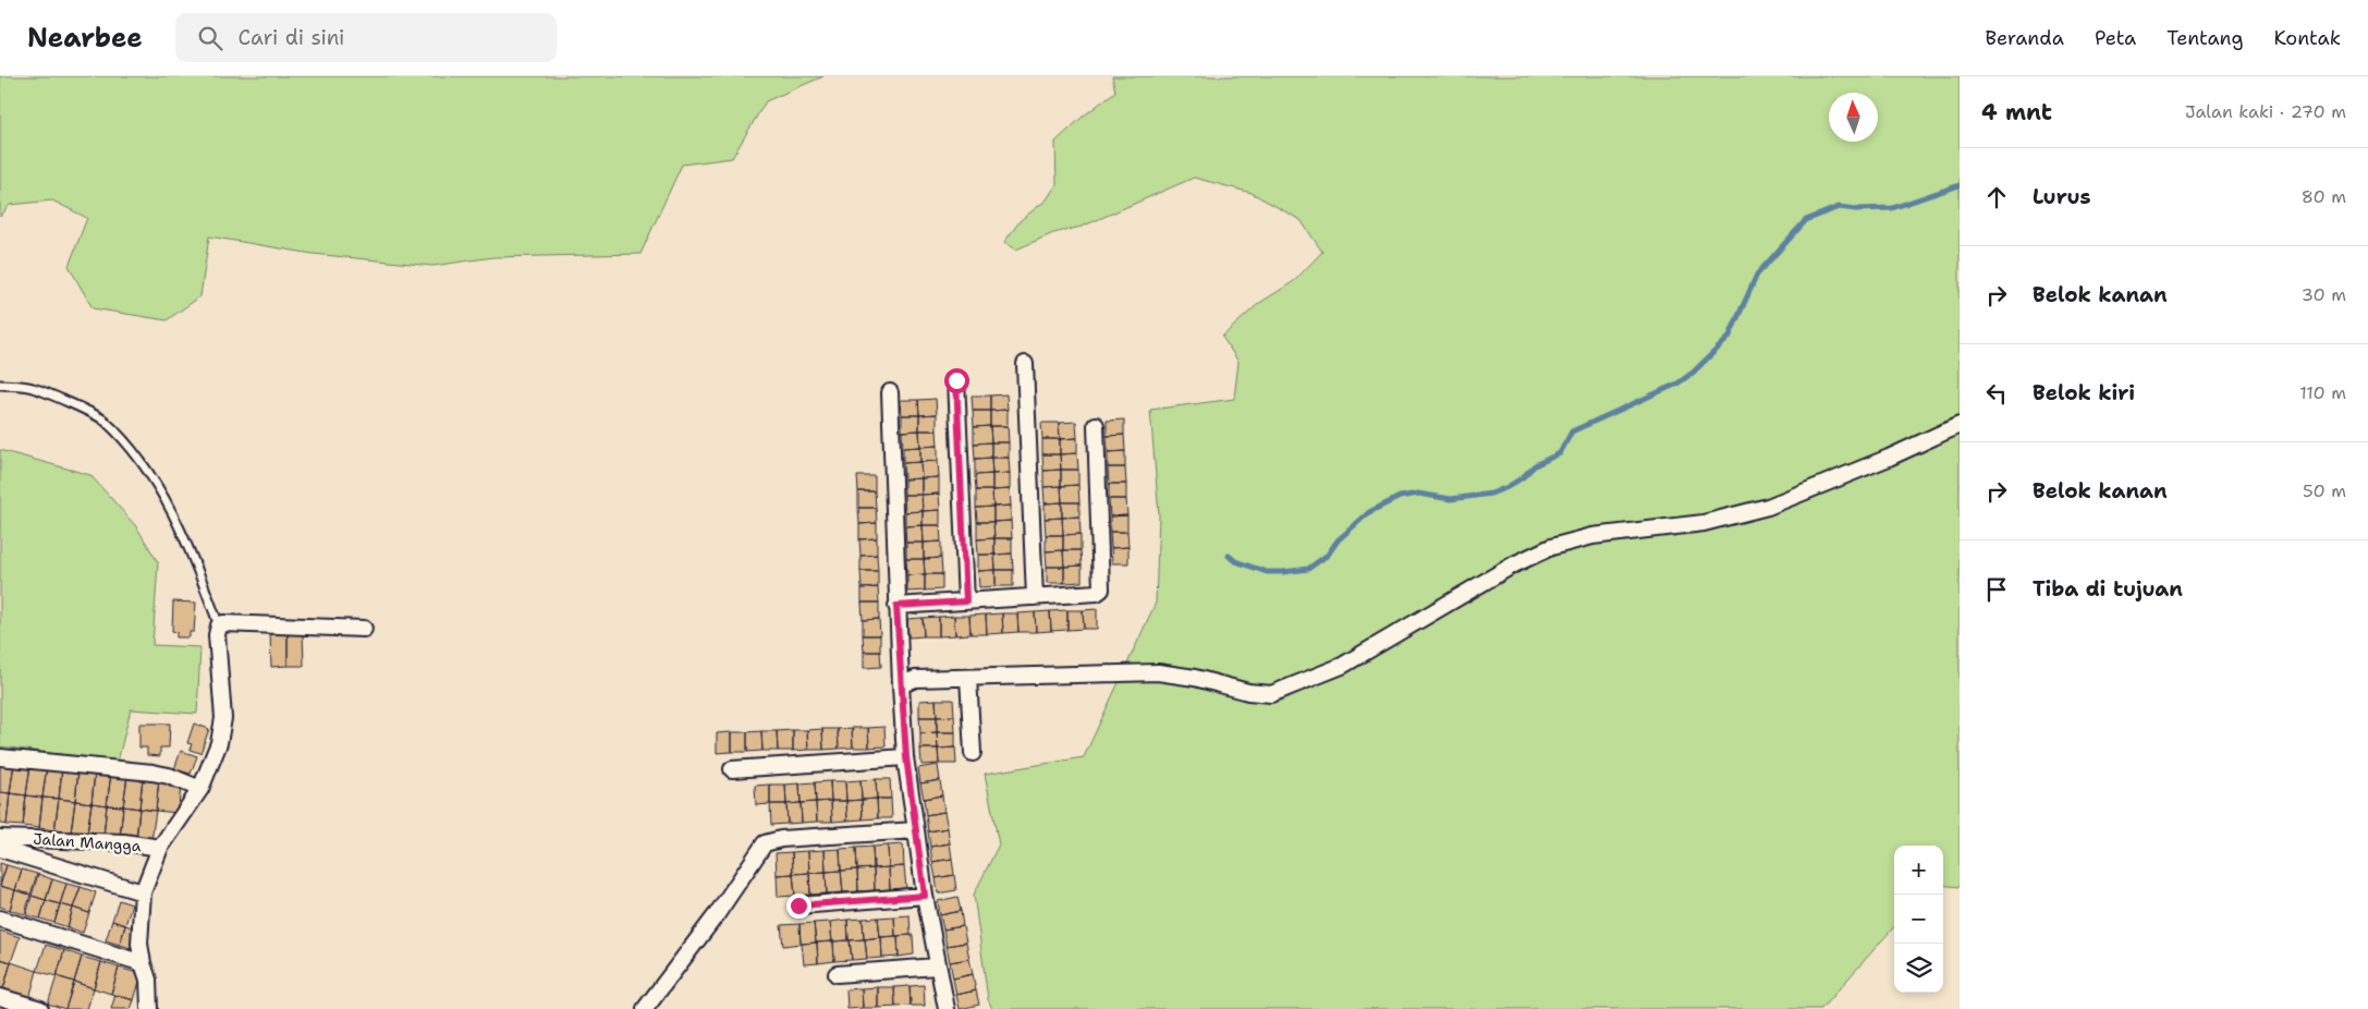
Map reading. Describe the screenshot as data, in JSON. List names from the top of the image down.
{
  "streets": {
    "street": ["Jalan Mangga"]
  },
  "north": "top",
  "page": {
    "header": "Nearbee",
    "search": "Cari di sini",
    "nav": [
      "Beranda",
      "Peta",
      "Tentang",
      "Kontak"
    ],
    "heading": ["4 mnt", "Jalan kaki · 270 m"],
    "list": [
      ["Lurus", "80 m"],
      ["Belok kanan", "30 m"],
      ["Belok kiri", "110 m"],
      ["Belok kanan", "50 m"],
      "Tiba di tujuan"
    ],
    "map_buttons": ["+", "−"]
  }
}
